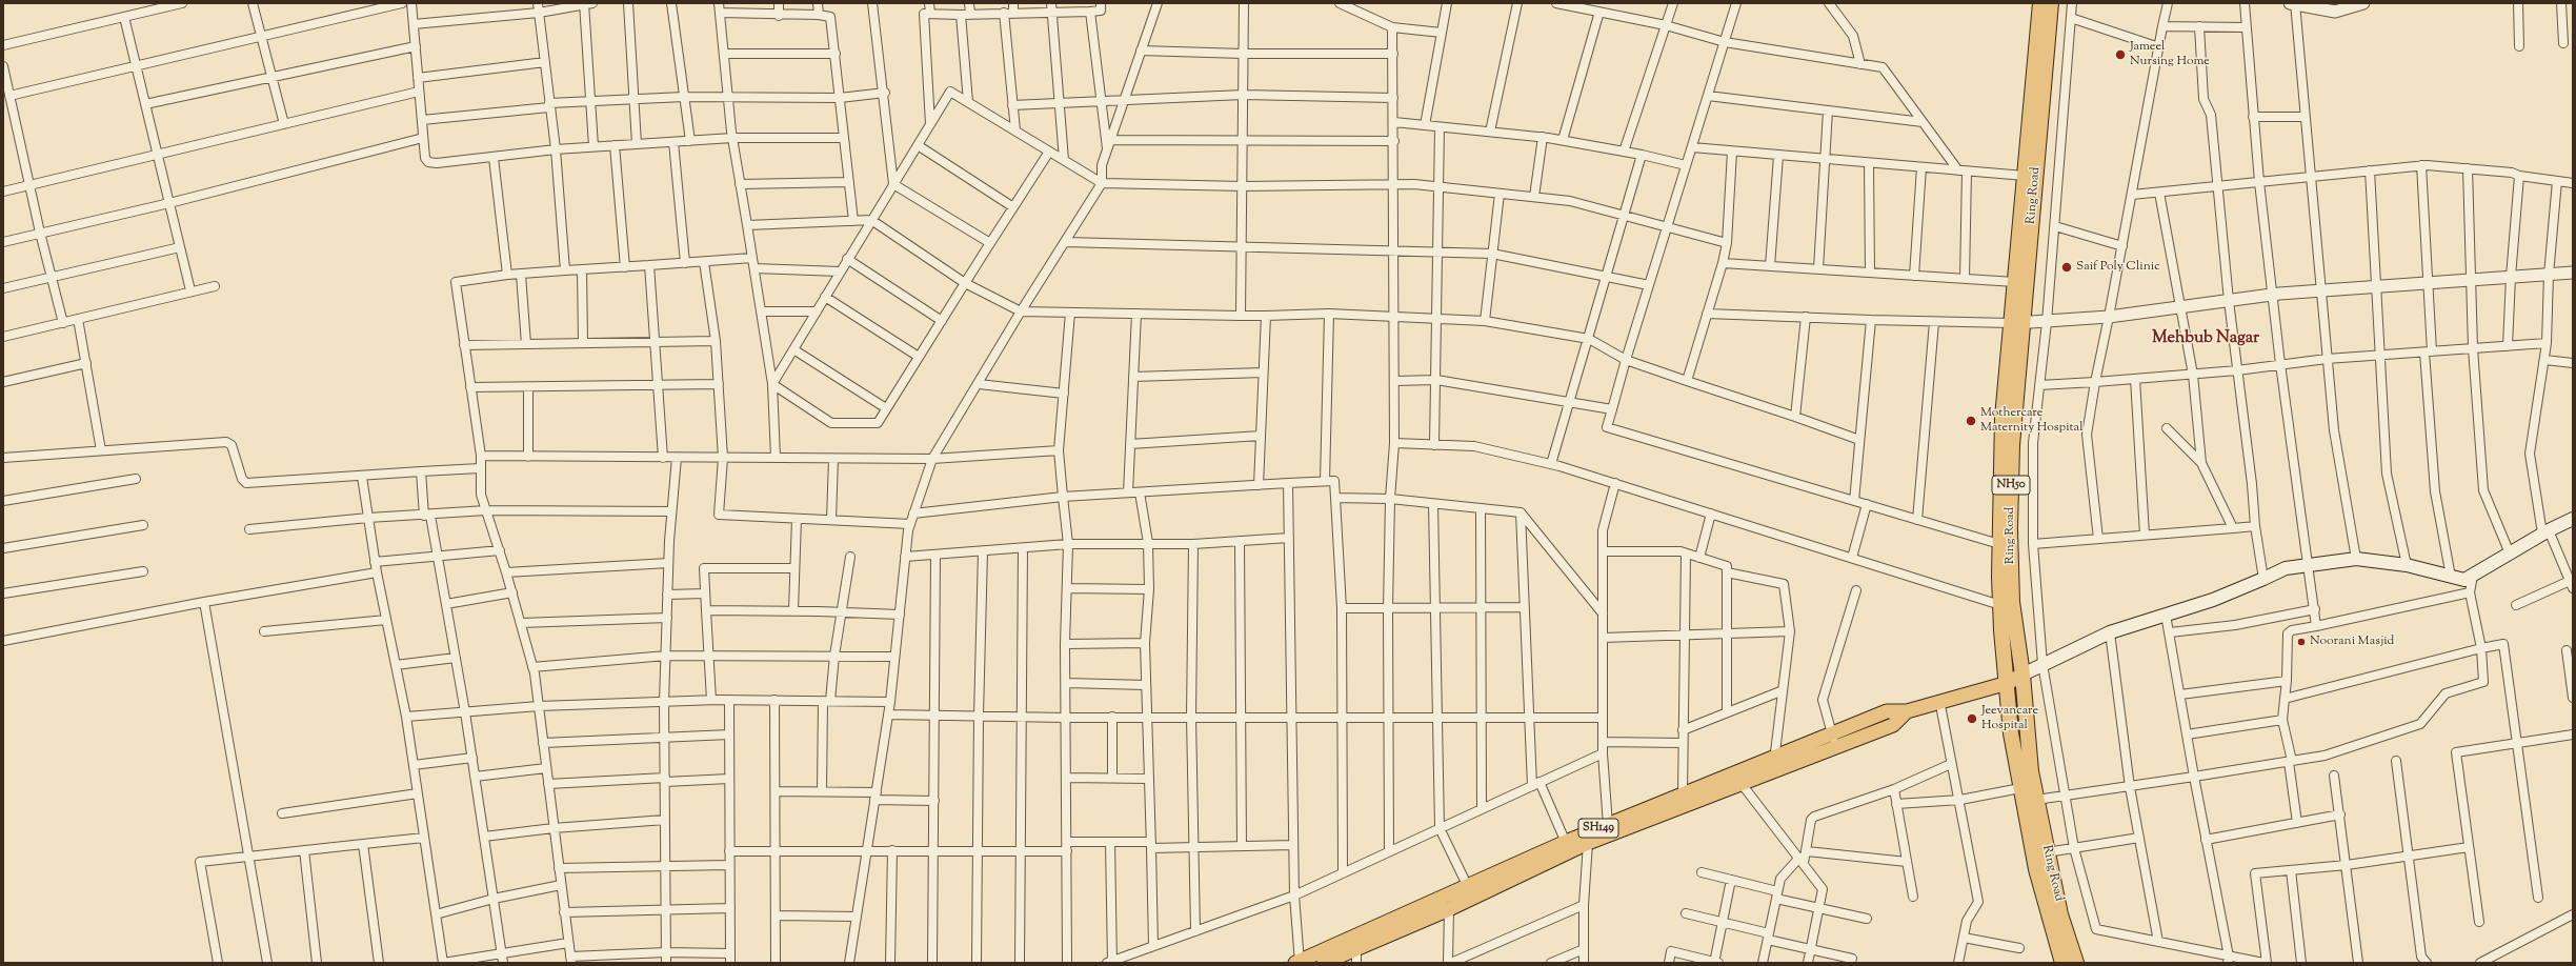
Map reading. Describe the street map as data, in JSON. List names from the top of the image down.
{
  "streets": {
    "highway": ["Ring Road", "NH50"],
    "main road": ["SH149"]
  },
  "crossings": [
    ["Ring Road", "SH149"]
  ],
  "districts": ["Mehbub Nagar"],
  "places": [
    "Jameel Nursing Home",
    "Saif Poly Clinic",
    "Mothercare Maternity Hospital",
    "Noorani Masjid",
    "Jeevancare Hospital"
  ]
}
